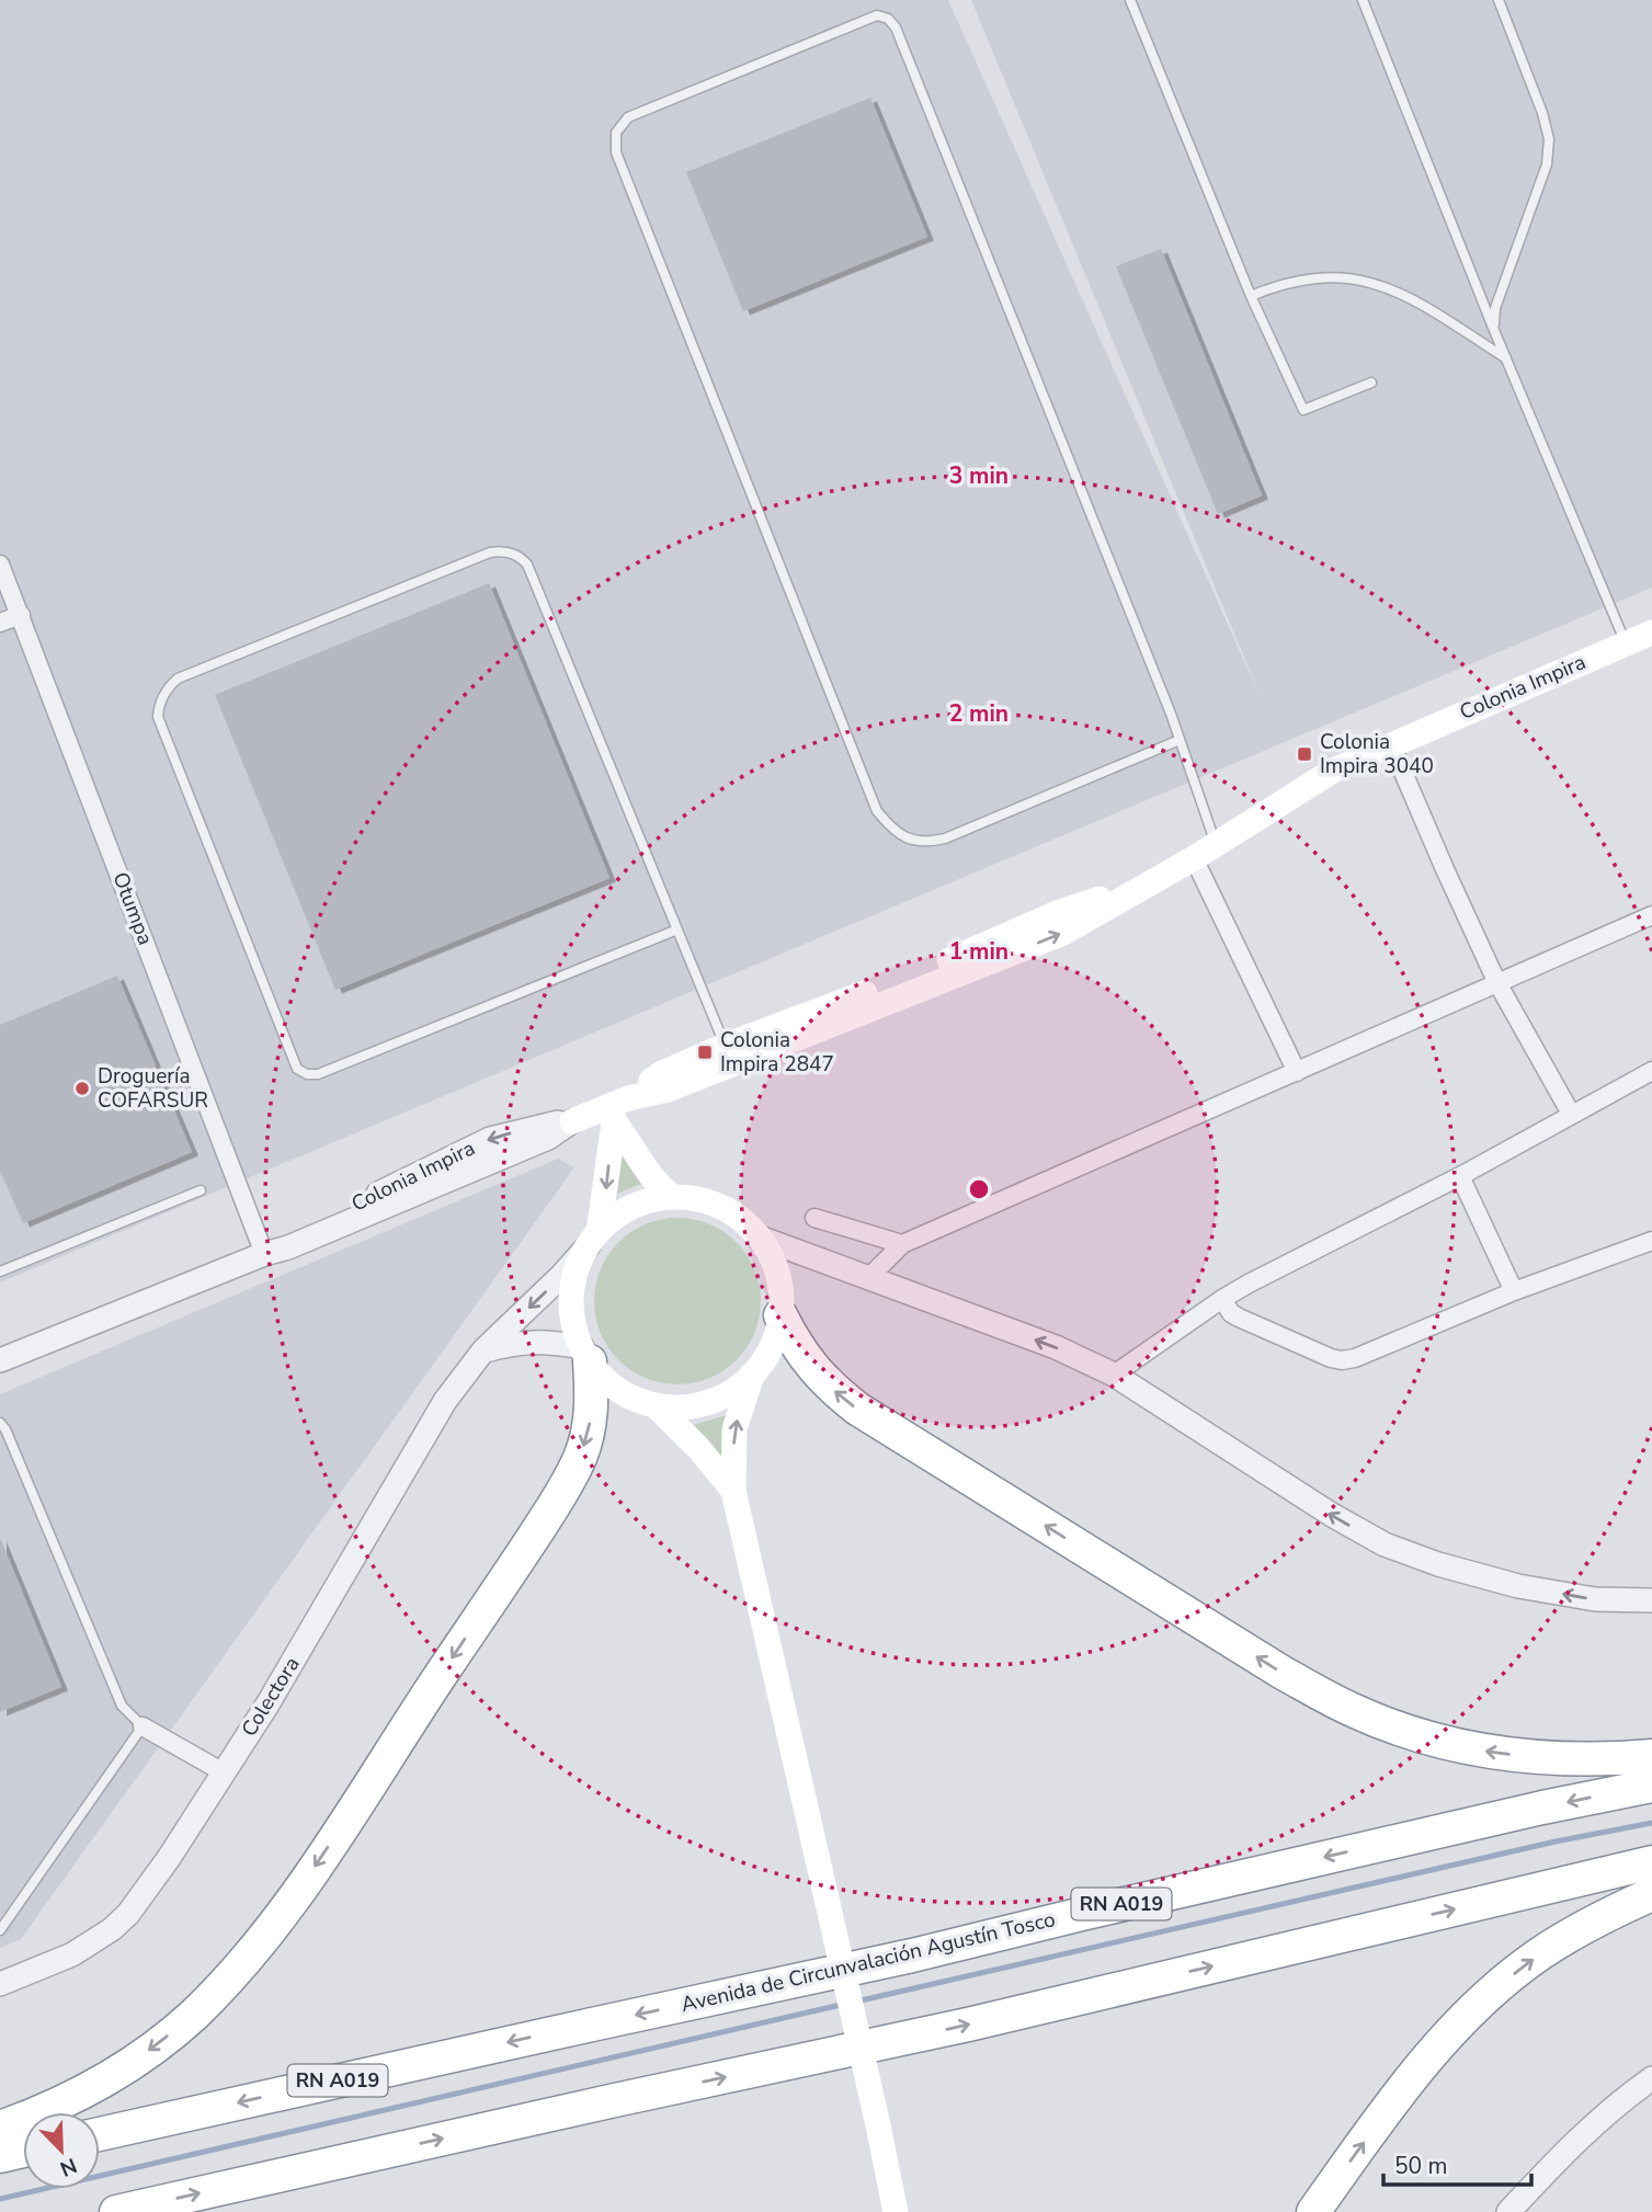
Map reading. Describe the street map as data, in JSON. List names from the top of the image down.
{
  "streets": {
    "highway": ["RN A019", "Avenida de Circunvalación Agustín Tosco"],
    "main road": ["Colonia Impira"],
    "street": ["Otumpa", "Colectora"]
  },
  "crossings": [
    ["Colonia Impira", "Otumpa"]
  ],
  "places": {
    "transit": ["Colonia Impira 3040", "Colonia Impira 2847"],
    "other": ["Droguería COFARSUR"]
  },
  "scale_bar": "50 m",
  "north": "bottom right",
  "rings": ["3 min", "2 min", "1 min"]
}
